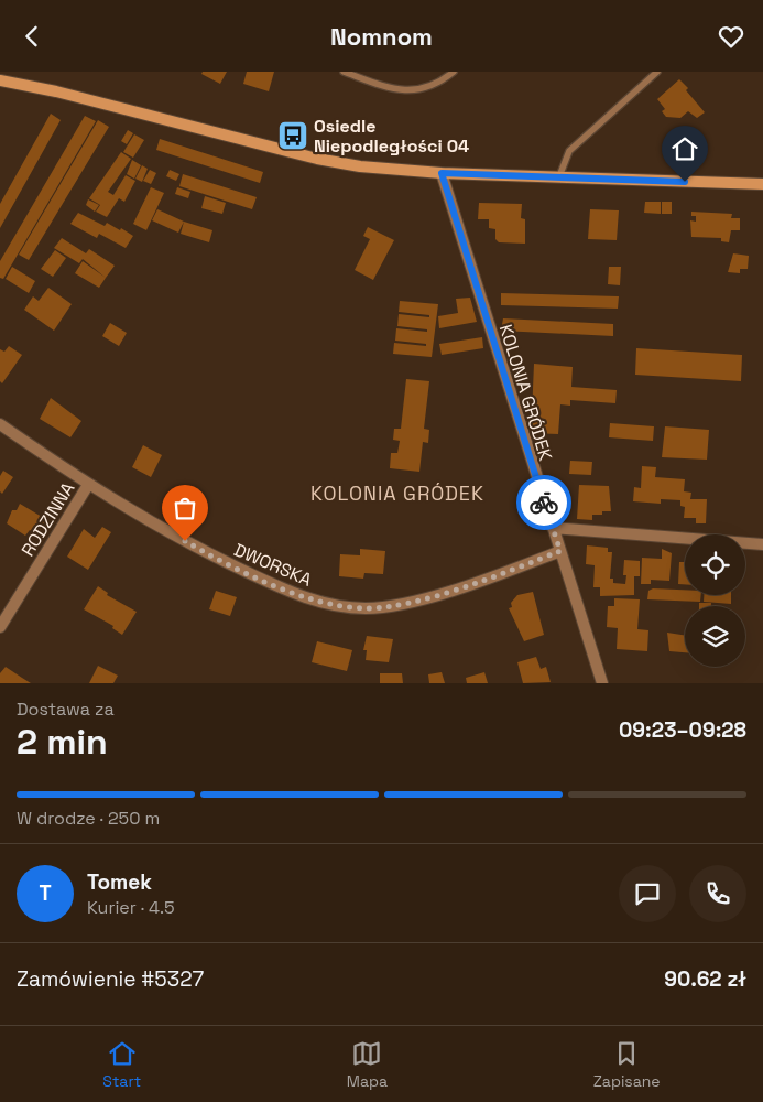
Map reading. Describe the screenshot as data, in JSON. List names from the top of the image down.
{
  "streets": {
    "street": ["KOLONIA GRÓDEK", "RODZINNA", "DWORSKA"]
  },
  "crossings": [
    ["KOLONIA GRÓDEK", "DWORSKA"],
    ["RODZINNA", "DWORSKA"]
  ],
  "districts": ["KOLONIA GRÓDEK"],
  "places": {
    "bus stop": ["Osiedle Niepodległości 04"]
  },
  "page": {
    "header": "Nomnom",
    "heading": ["2 min", "Dostawa za", "09:23–09:28"],
    "panel": [
      "Tomek",
      "Kurier · 4.5",
      "Zamówienie #5327",
      "90.62 zł"
    ],
    "bar": "W drodze · 250 m",
    "round": "T",
    "tabs": ["Start", "Mapa", "Zapisane"]
  }
}
